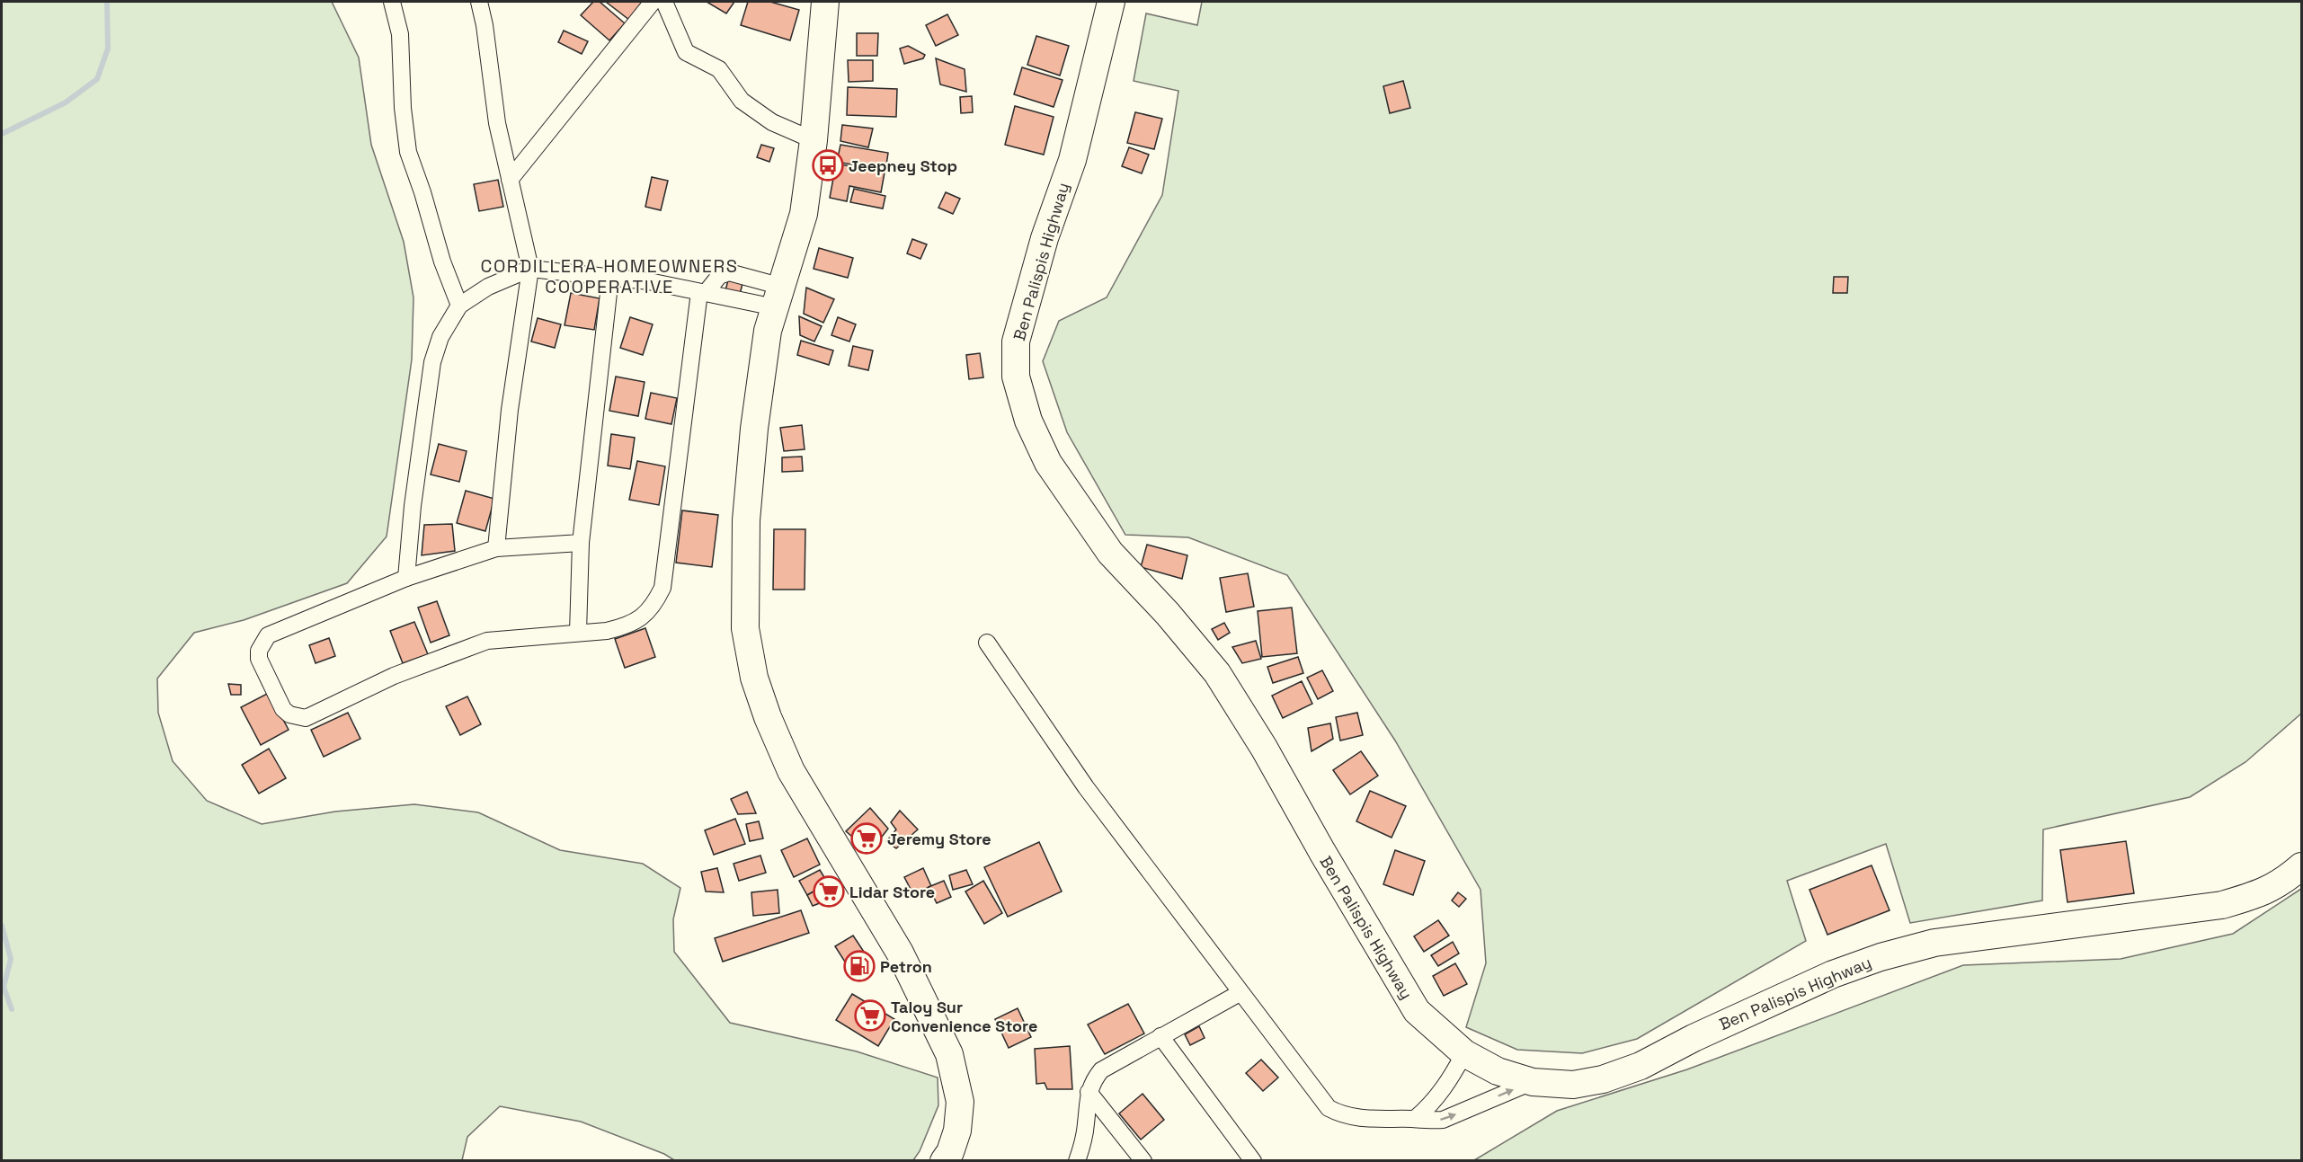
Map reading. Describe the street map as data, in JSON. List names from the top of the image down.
{
  "streets": {
    "main road": ["Ben Palispis Highway"]
  },
  "districts": ["CORDILLERA HOMEOWNERS COOPERATIVE"],
  "places": {
    "bus stop": ["Jeepney Stop"],
    "supermarket": ["Jeremy Store", "Lidar Store", "Taloy Sur Convenience Store"],
    "fuel station": ["Petron"]
  }
}
